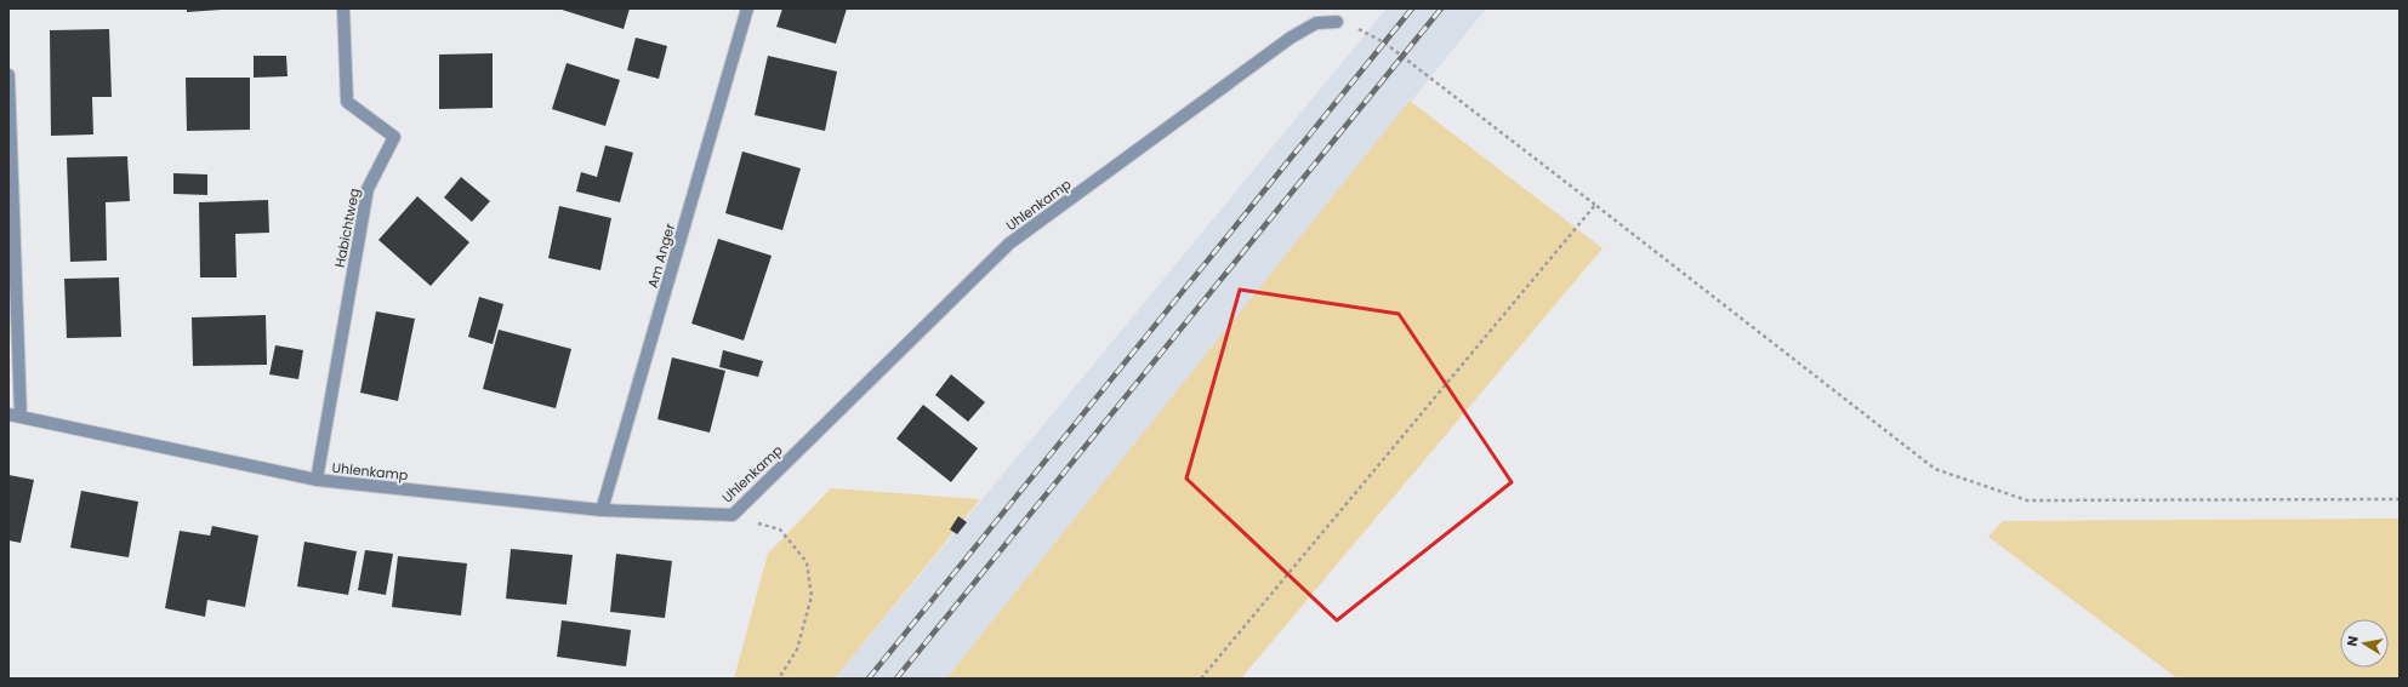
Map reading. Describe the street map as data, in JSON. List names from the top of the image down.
{
  "streets": {
    "street": ["Uhlenkamp", "Habichtweg", "Am Anger"]
  },
  "crossings": [
    ["Uhlenkamp", "Habichtweg"],
    ["Uhlenkamp", "Am Anger"]
  ],
  "north": "left"
}
